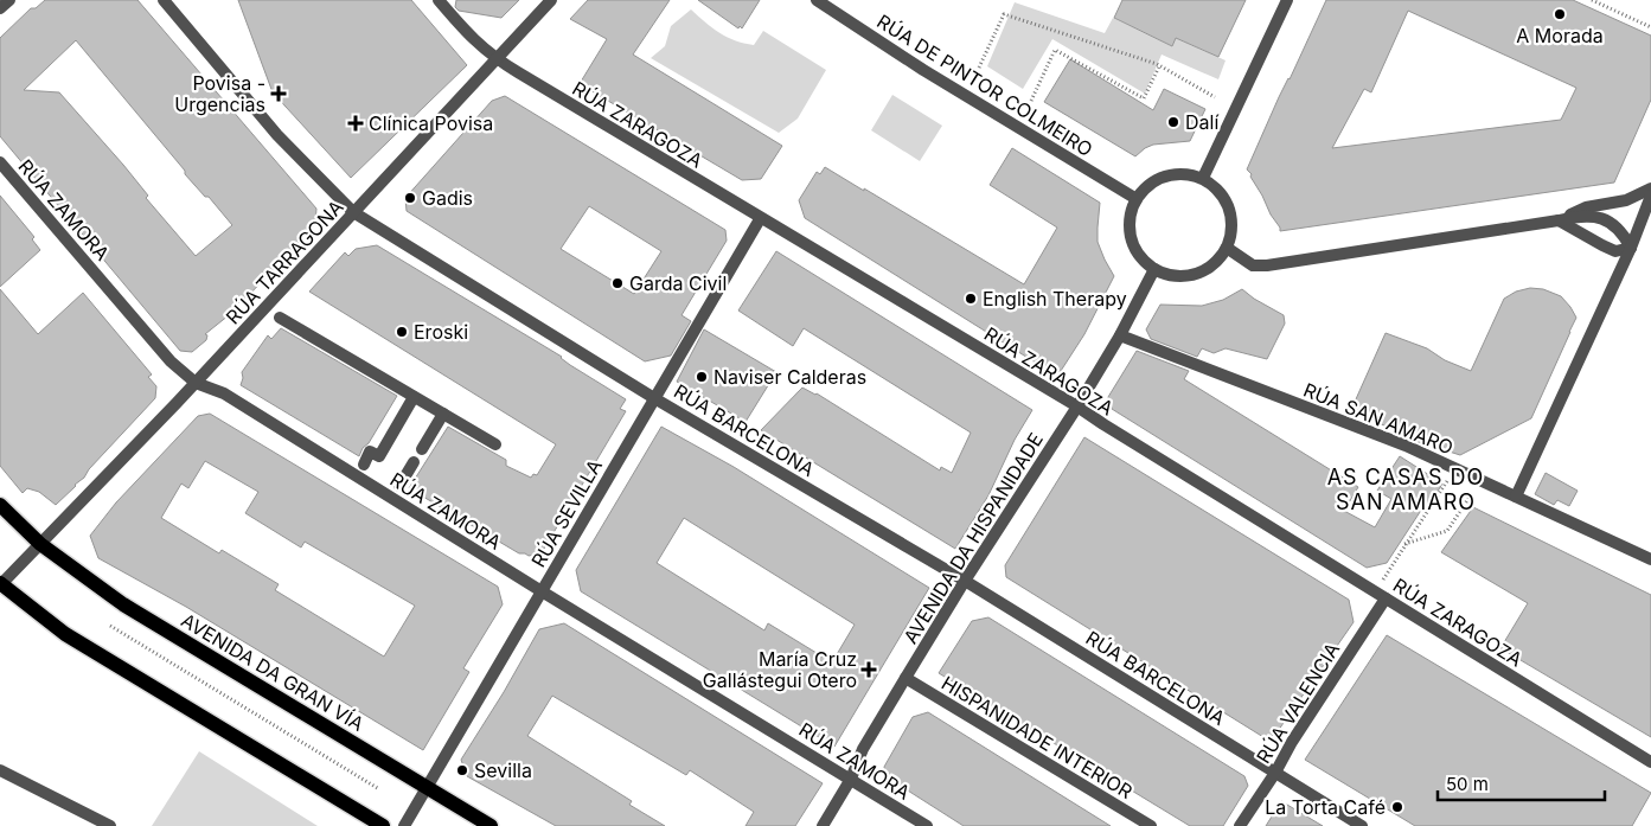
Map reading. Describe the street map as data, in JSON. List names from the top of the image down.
{
  "streets": {
    "main road": ["AVENIDA DA GRAN VÍA"],
    "street": [
      "RÚA DE PINTOR COLMEIRO",
      "RÚA ZARAGOZA",
      "RÚA ZAMORA",
      "RÚA TARRAGONA",
      "RÚA SAN AMARO",
      "RÚA BARCELONA",
      "RÚA SEVILLA",
      "AVENIDA DA HISPANIDADE",
      "RÚA VALENCIA",
      "HISPANIDADE INTERIOR"
    ]
  },
  "crossings": [
    ["RÚA DE PINTOR COLMEIRO", "AVENIDA DA HISPANIDADE"],
    ["RÚA ZARAGOZA", "RÚA TARRAGONA"],
    ["RÚA ZARAGOZA", "RÚA SEVILLA"],
    ["RÚA ZARAGOZA", "AVENIDA DA HISPANIDADE"],
    ["RÚA ZARAGOZA", "RÚA VALENCIA"],
    ["RÚA ZAMORA", "RÚA TARRAGONA"],
    ["RÚA ZAMORA", "RÚA SEVILLA"],
    ["RÚA ZAMORA", "AVENIDA DA HISPANIDADE"],
    ["RÚA TARRAGONA", "RÚA BARCELONA"],
    ["RÚA TARRAGONA", "AVENIDA DA GRAN VÍA"],
    ["RÚA SAN AMARO", "AVENIDA DA HISPANIDADE"],
    ["RÚA BARCELONA", "RÚA SEVILLA"],
    ["RÚA BARCELONA", "AVENIDA DA HISPANIDADE"],
    ["RÚA BARCELONA", "RÚA VALENCIA"],
    ["RÚA SEVILLA", "AVENIDA DA GRAN VÍA"],
    ["AVENIDA DA HISPANIDADE", "HISPANIDADE INTERIOR"]
  ],
  "districts": ["AS CASAS DO SAN AMARO"],
  "places": {
    "other": [
      "A Morada",
      "Dalí",
      "Gadis",
      "Garda Civil",
      "English Therapy",
      "Eroski",
      "Naviser Calderas",
      "Sevilla",
      "La Torta Café"
    ],
    "health": ["Povisa - Urgencias", "Clínica Povisa", "María Cruz Gallástegui Otero"]
  },
  "scale_bar": "50 m"
}
